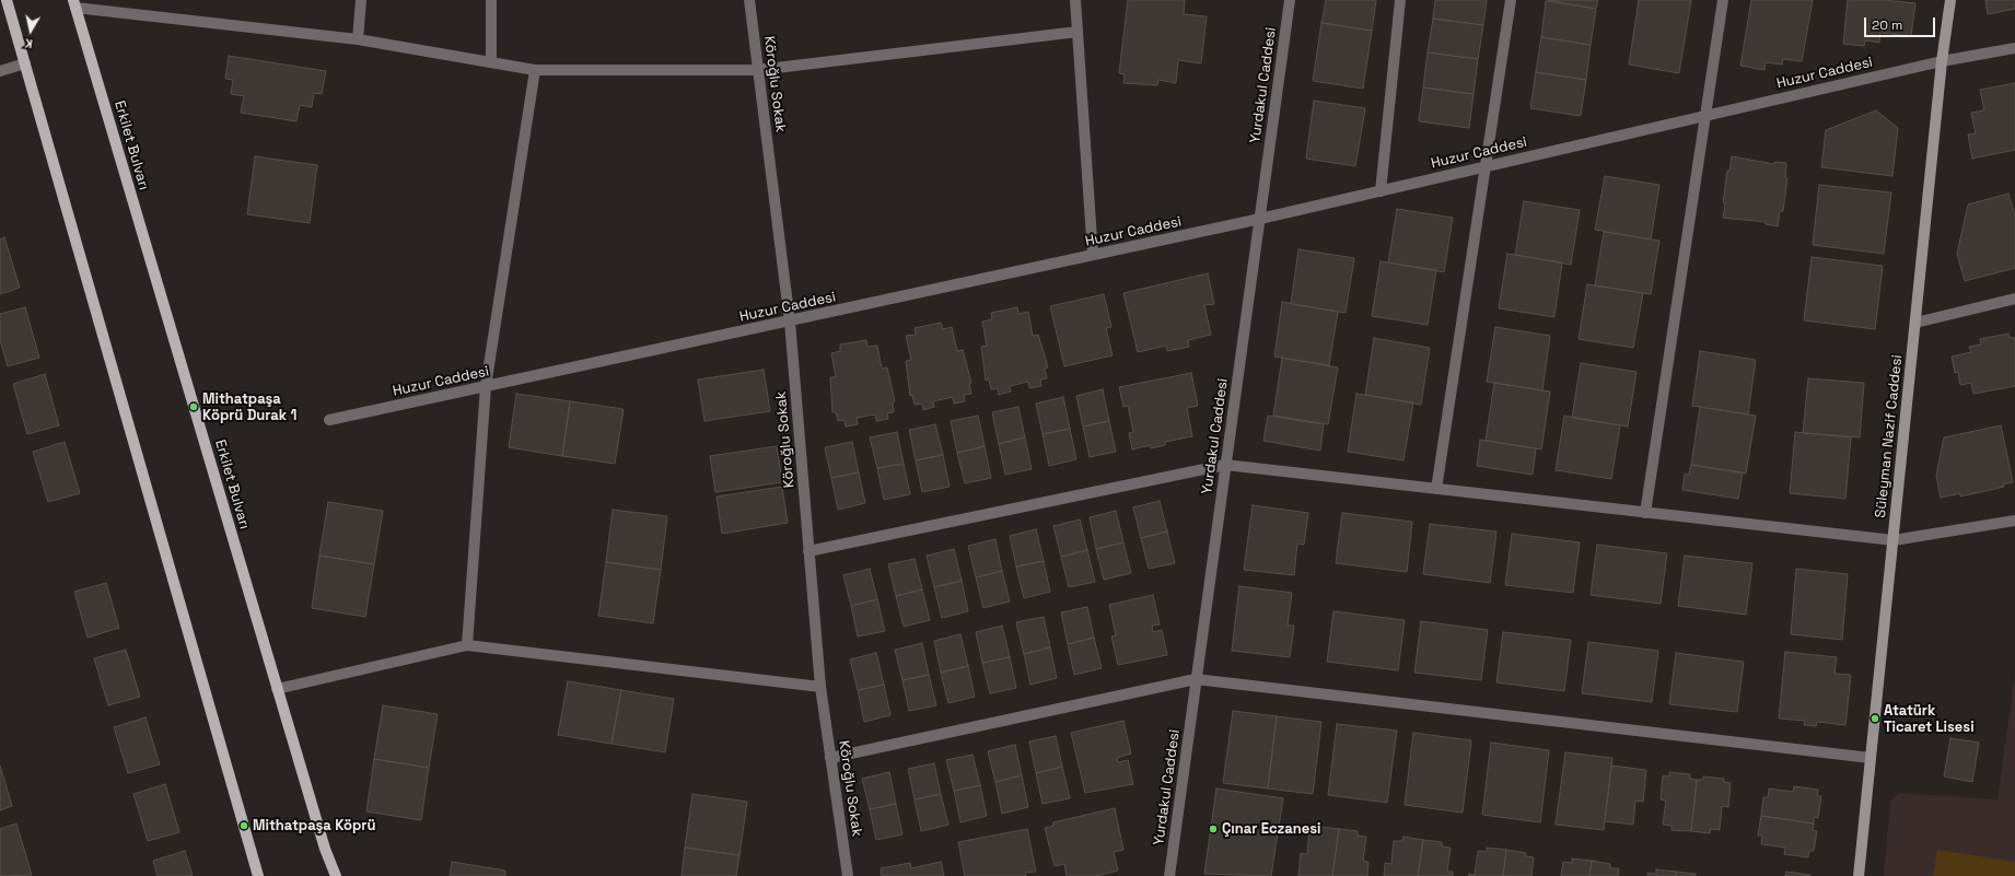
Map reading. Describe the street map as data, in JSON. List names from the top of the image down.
{
  "streets": {
    "main road": ["Erkilet Bulvarı"],
    "street": [
      "Huzur Caddesi",
      "Köroğlu Sokak",
      "Yurdakul Caddesi",
      "Süleyman Nazif Caddesi"
    ]
  },
  "crossings": [
    ["Huzur Caddesi", "Köroğlu Sokak"],
    ["Huzur Caddesi", "Yurdakul Caddesi"],
    ["Huzur Caddesi", "Süleyman Nazif Caddesi"]
  ],
  "places": [
    "Mithatpaşa Köprü Durak 1",
    "Atatürk Ticaret Lisesi",
    "Mithatpaşa Köprü",
    "Çınar Eczanesi"
  ],
  "scale_bar": "20 m",
  "north": "bottom"
}
